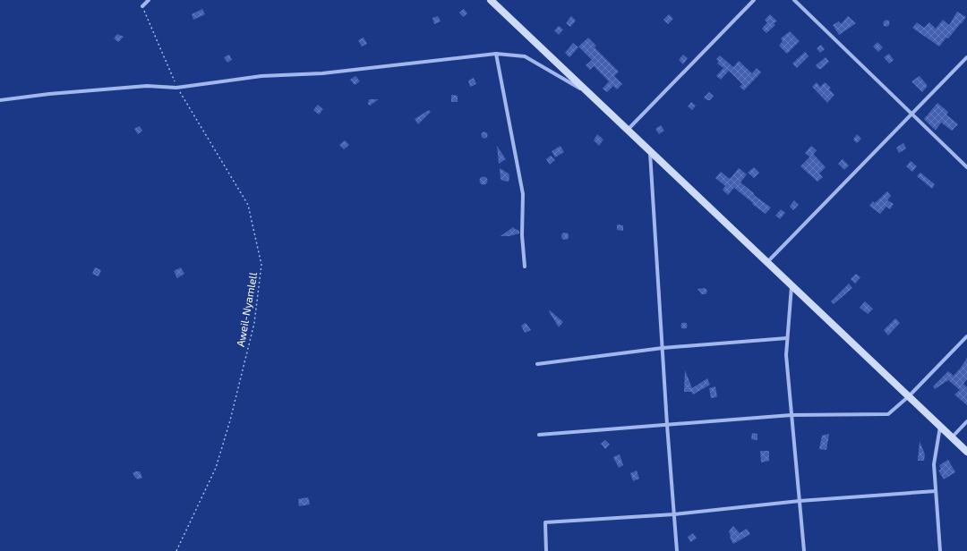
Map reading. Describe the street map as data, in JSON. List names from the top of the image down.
{
  "streets": {
    "path": ["Aweil-Nyamlell"]
  }
}
